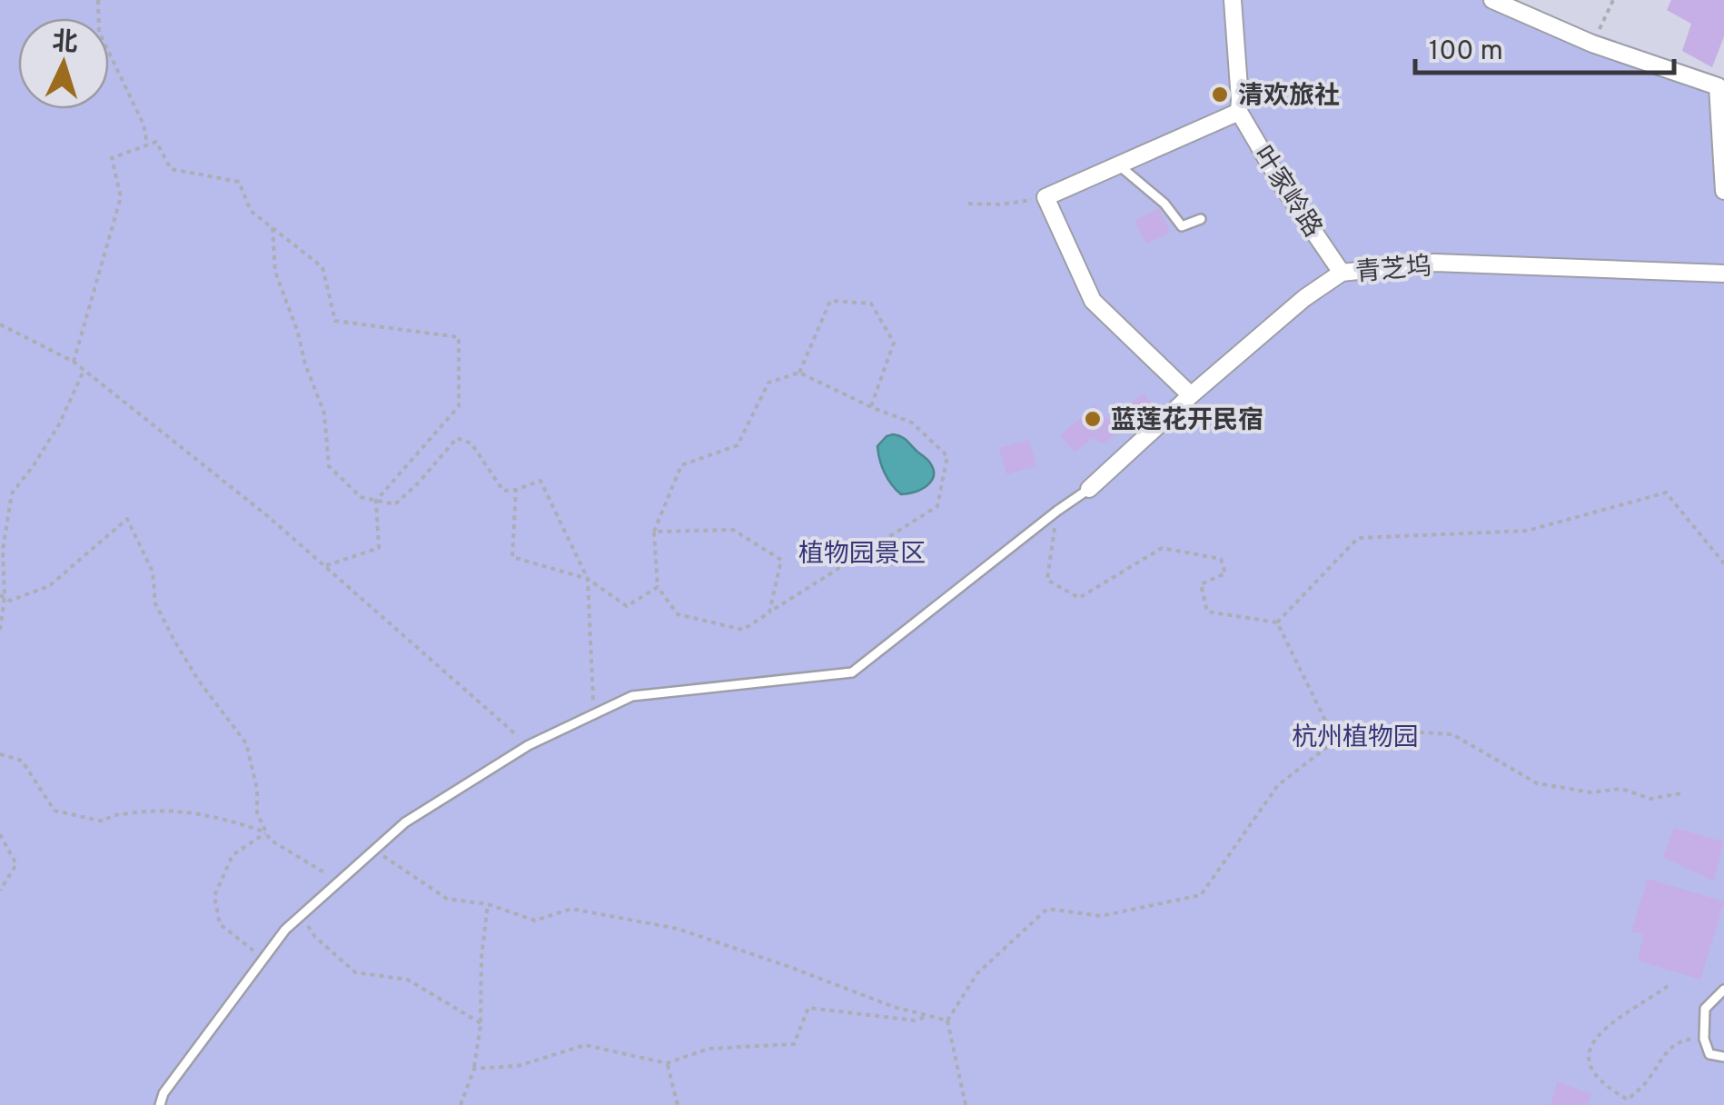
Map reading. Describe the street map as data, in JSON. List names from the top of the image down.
{
  "streets": {
    "street": ["叶家岭路", "青芝坞"]
  },
  "crossings": [
    ["叶家岭路", "青芝坞"]
  ],
  "parks": ["植物园景区", "杭州植物园"],
  "places": ["清欢旅社", "蓝莲花开民宿"],
  "scale_bar": "100 m",
  "north": "top"
}
